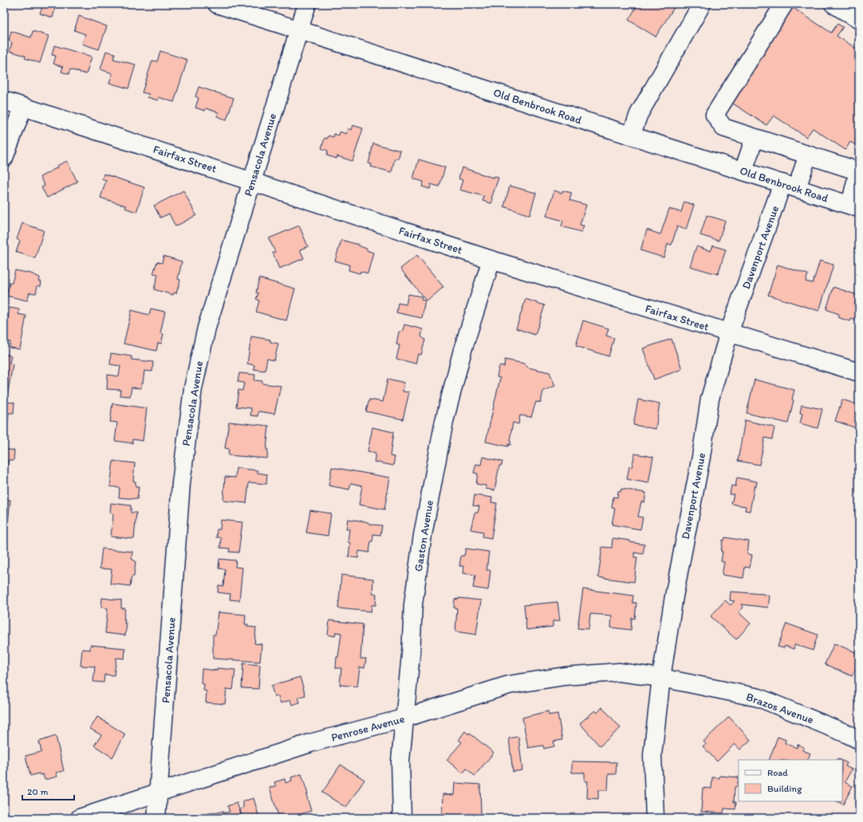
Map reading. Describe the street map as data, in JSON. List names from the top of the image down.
{
  "streets": {
    "street": [
      "Old Benbrook Road",
      "Pensacola Avenue",
      "Fairfax Street",
      "Davenport Avenue",
      "Gaston Avenue",
      "Brazos Avenue",
      "Penrose Avenue"
    ]
  },
  "crossings": [
    ["Old Benbrook Road", "Pensacola Avenue"],
    ["Old Benbrook Road", "Davenport Avenue"],
    ["Pensacola Avenue", "Fairfax Street"],
    ["Pensacola Avenue", "Penrose Avenue"],
    ["Fairfax Street", "Davenport Avenue"],
    ["Fairfax Street", "Gaston Avenue"],
    ["Davenport Avenue", "Brazos Avenue"],
    ["Davenport Avenue", "Penrose Avenue"],
    ["Gaston Avenue", "Penrose Avenue"],
    ["Brazos Avenue", "Penrose Avenue"]
  ],
  "legend": ["Road", "Building"],
  "scale_bar": "20 m"
}
